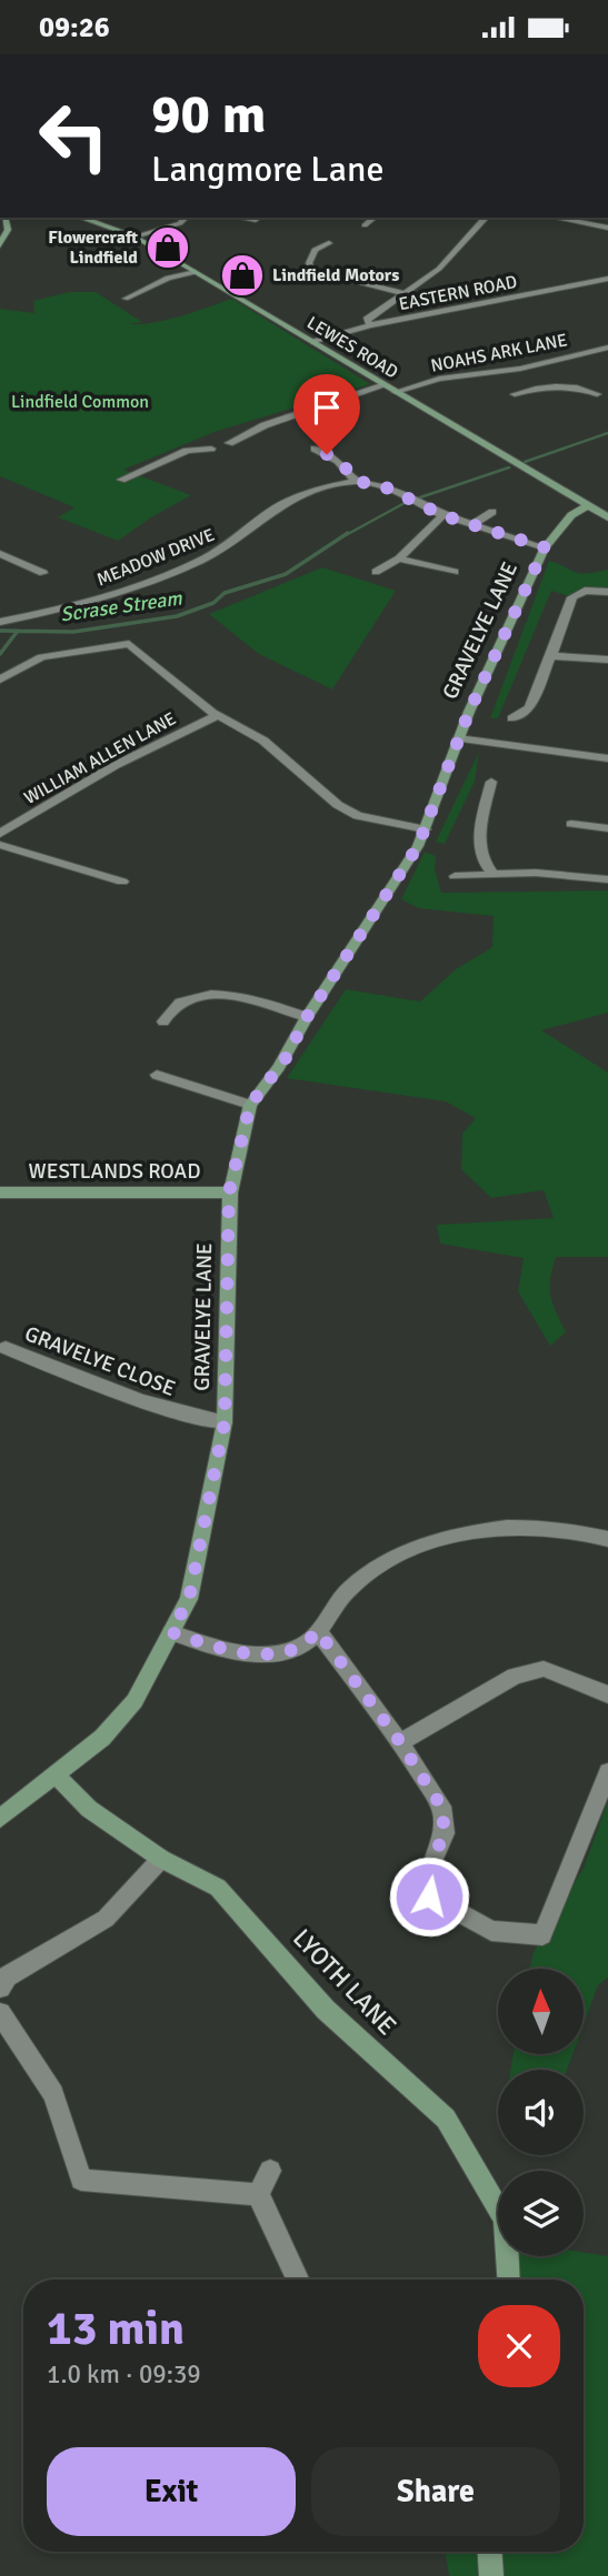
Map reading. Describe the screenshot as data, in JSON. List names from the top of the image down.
{
  "streets": {
    "street": [
      "EASTERN ROAD",
      "LEWES ROAD",
      "NOAHS ARK LANE",
      "MEADOW DRIVE",
      "GRAVELYE LANE",
      "WILLIAM ALLEN LANE",
      "WESTLANDS ROAD",
      "GRAVELYE CLOSE",
      "LYOTH LANE"
    ]
  },
  "crossings": [
    ["EASTERN ROAD", "LEWES ROAD"],
    ["LEWES ROAD", "NOAHS ARK LANE"],
    ["LEWES ROAD", "GRAVELYE LANE"],
    ["GRAVELYE LANE", "WILLIAM ALLEN LANE"],
    ["GRAVELYE LANE", "WESTLANDS ROAD"],
    ["GRAVELYE LANE", "GRAVELYE CLOSE"],
    ["GRAVELYE LANE", "LYOTH LANE"]
  ],
  "water": ["Scrase Stream"],
  "parks": ["Lindfield Common"],
  "places": {
    "shop": ["Flowercraft Lindfield", "Lindfield Motors"]
  },
  "north": "top",
  "page": {
    "status": "09:26",
    "turn": ["90 m", "Langmore Lane"],
    "heading": ["13 min", "1.0 km · 09:39"],
    "buttons": ["Exit", "Share"]
  }
}
